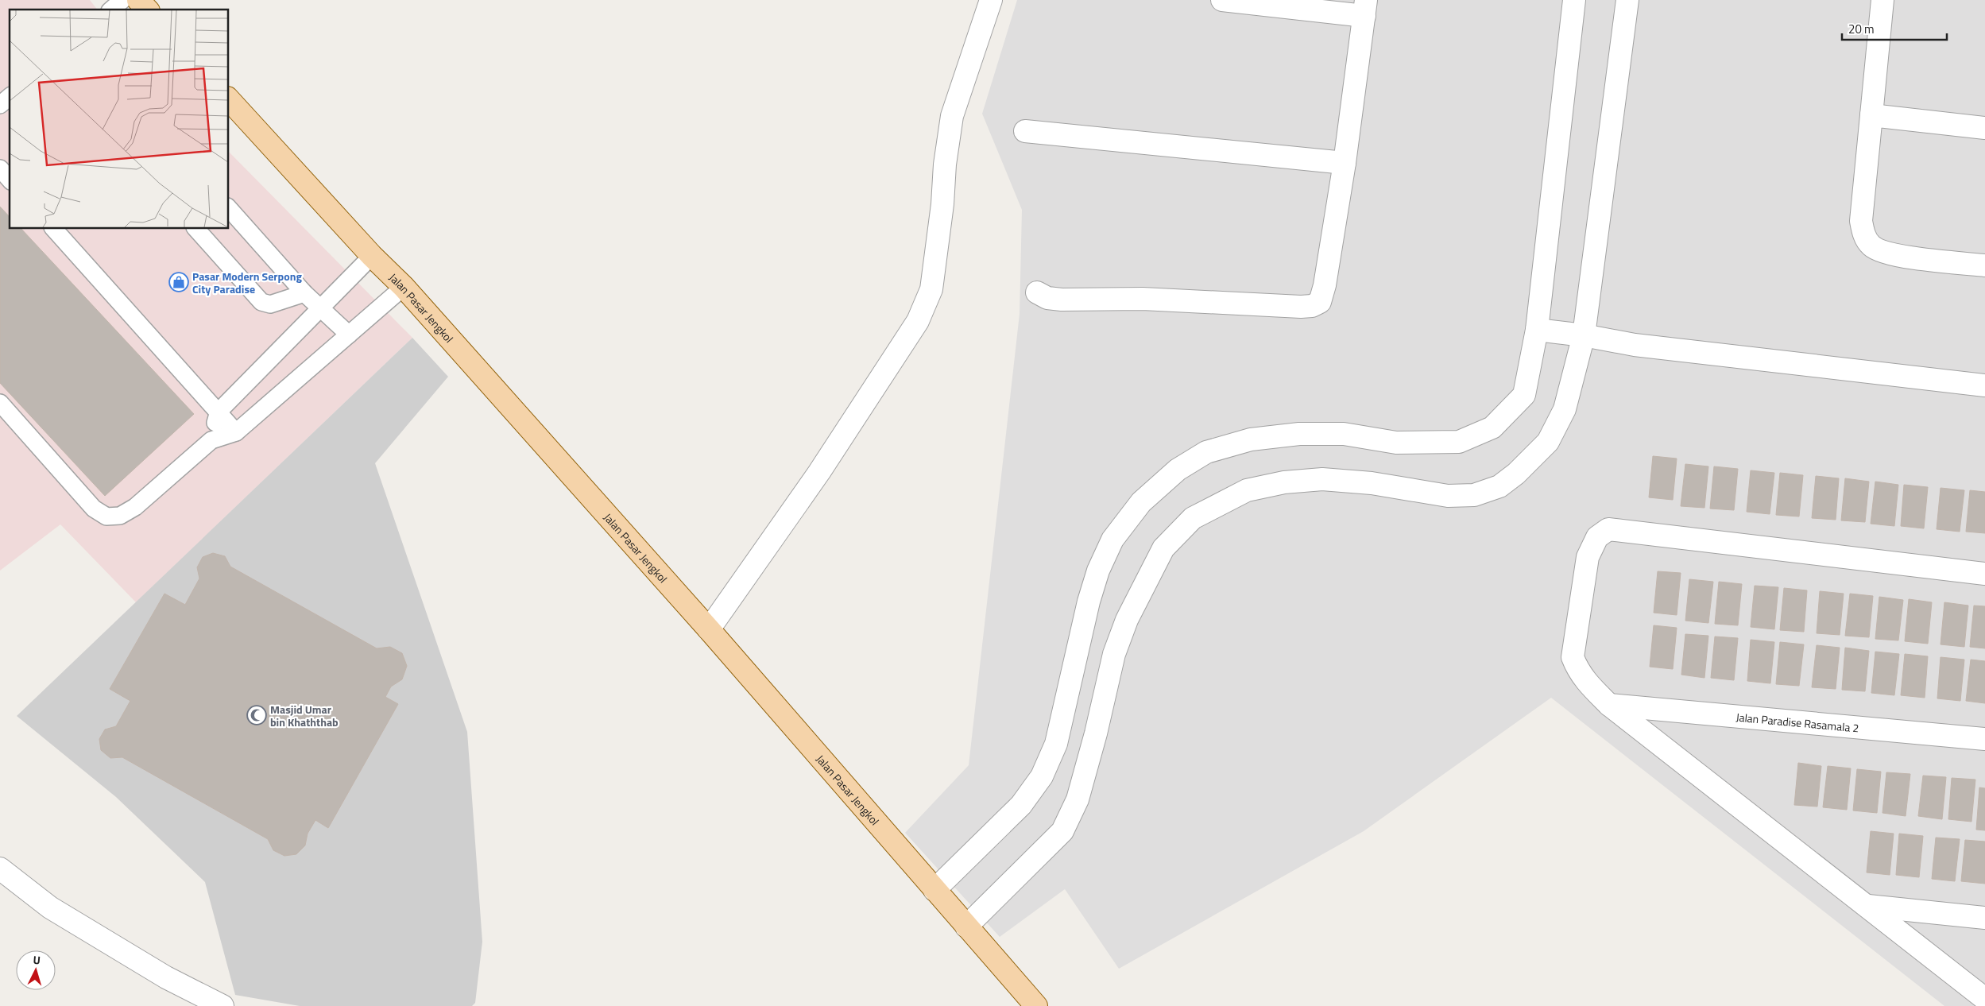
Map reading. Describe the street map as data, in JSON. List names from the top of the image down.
{
  "streets": {
    "main road": ["Jalan Pasar Jengkol"],
    "street": ["Jalan Paradise Rasamala 2"]
  },
  "places": {
    "shop": ["Pasar Modern Serpong City Paradise"],
    "mosque": ["Masjid Umar bin Khaththab"]
  },
  "scale_bar": "20 m",
  "north": "top"
}
